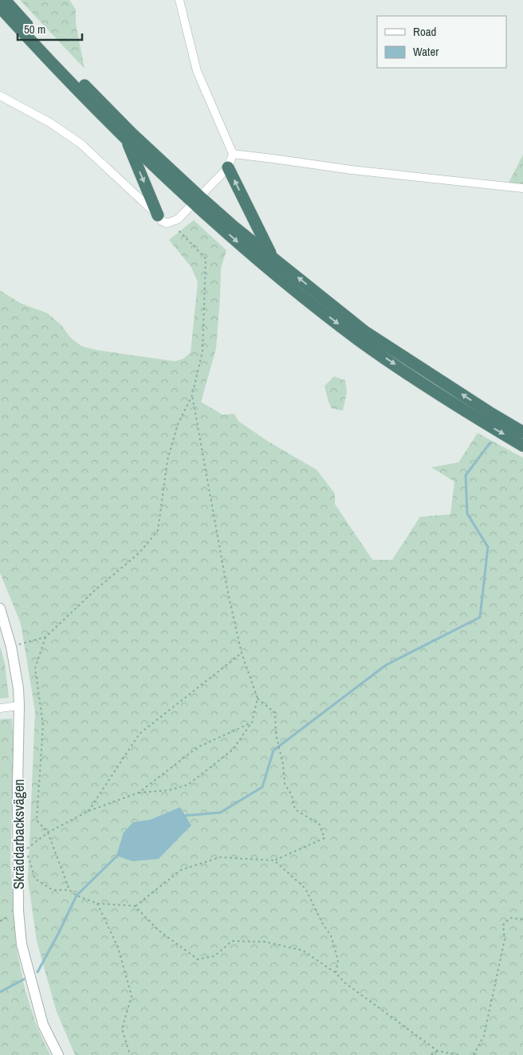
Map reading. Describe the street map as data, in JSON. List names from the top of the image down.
{
  "streets": {
    "street": ["Skräddarbacksvägen"]
  },
  "legend": ["Road", "Water"],
  "scale_bar": "50 m"
}
